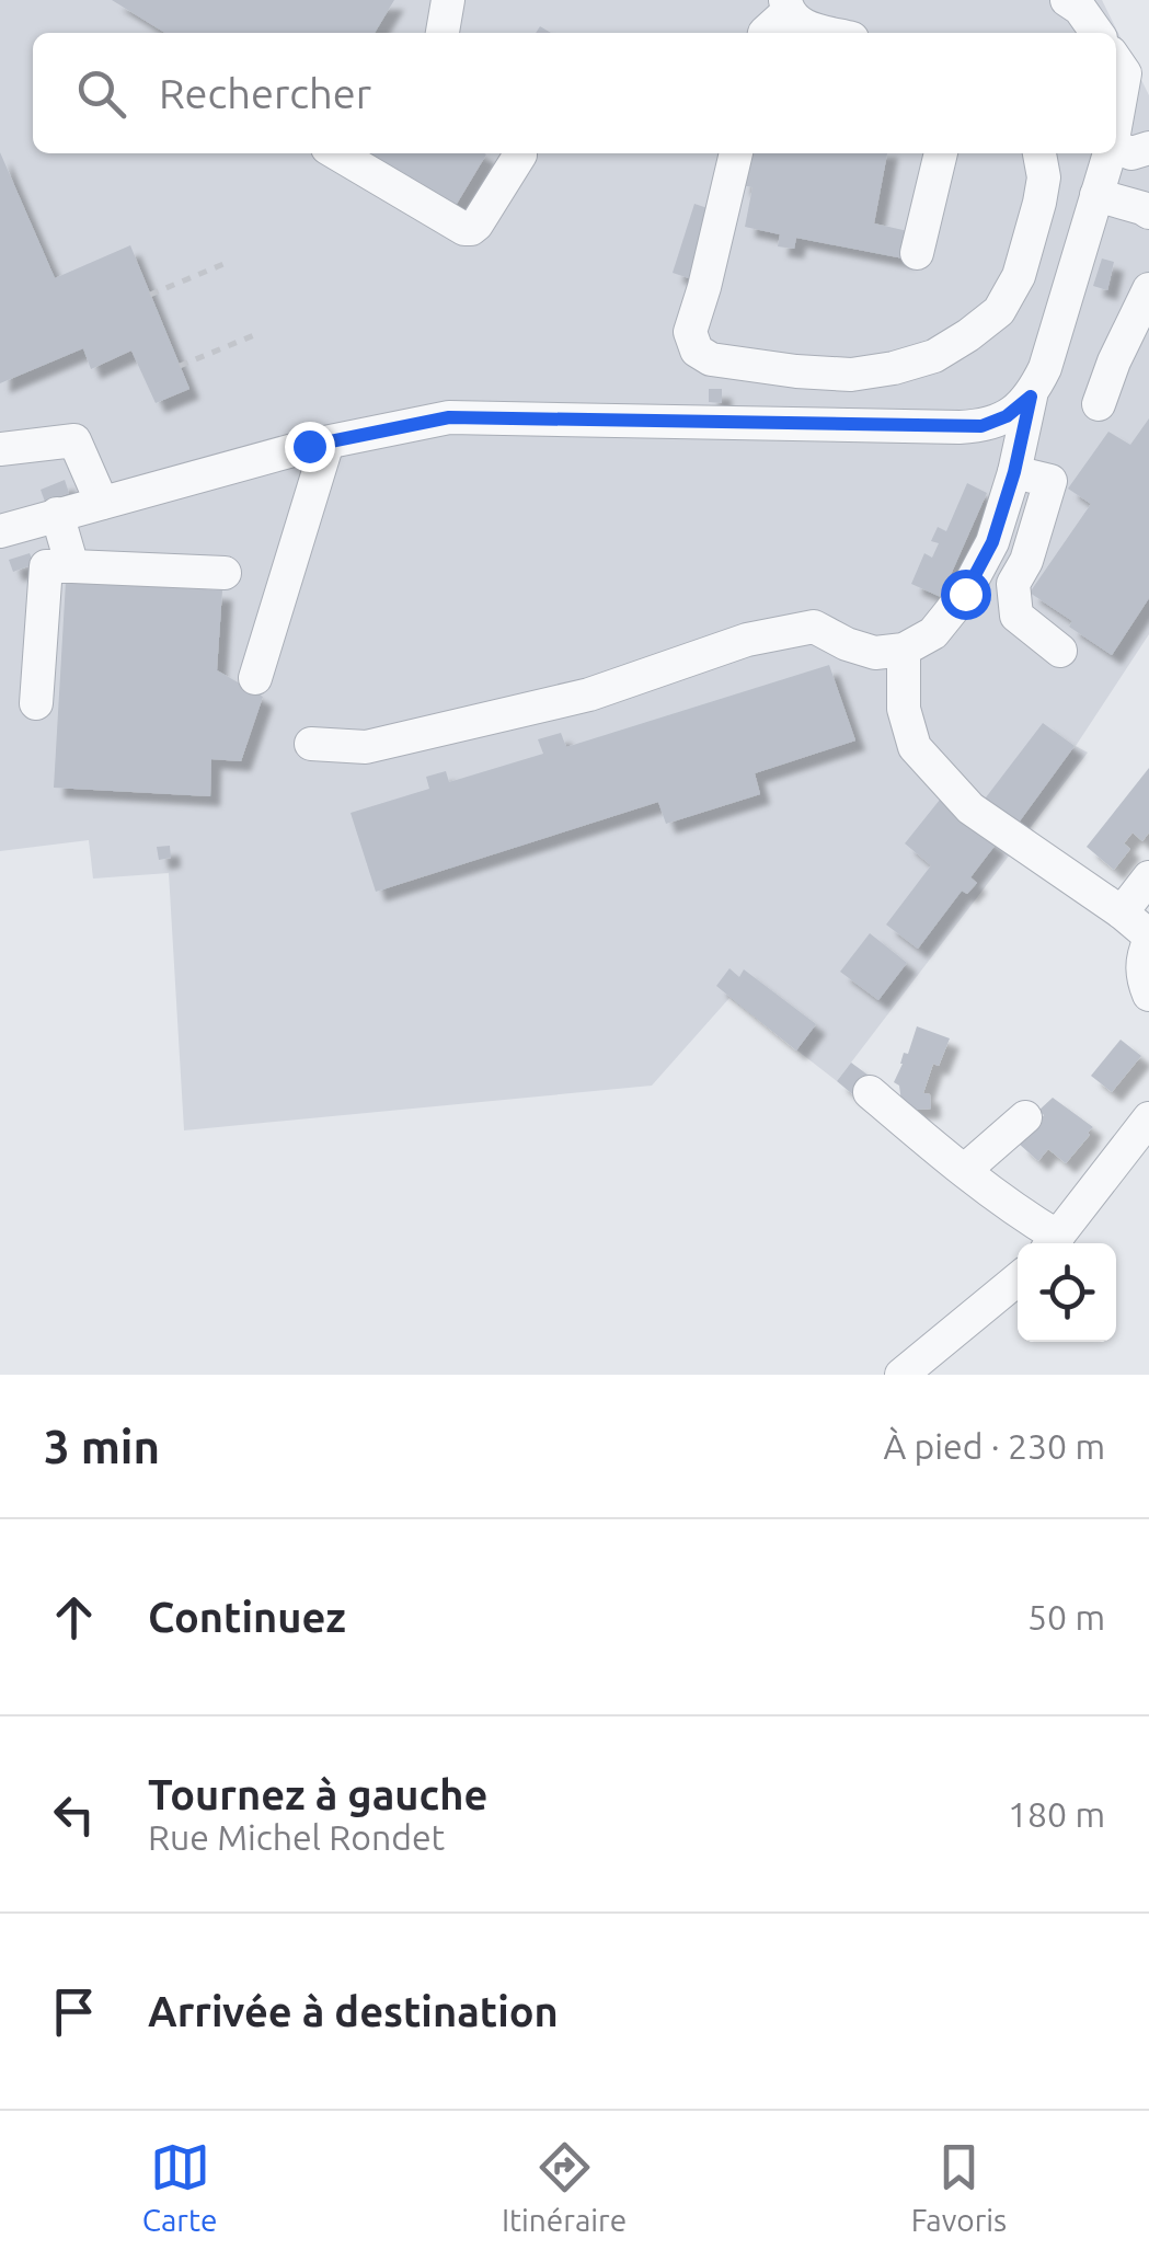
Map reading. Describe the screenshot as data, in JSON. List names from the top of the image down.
{
  "page": {
    "search": "Rechercher",
    "heading": ["3 min", "À pied · 230 m"],
    "list": [
      ["Continuez", "50 m"],
      ["Tournez à gauche", "Rue Michel Rondet", "180 m"],
      "Arrivée à destination"
    ],
    "nav": ["Carte", "Itinéraire", "Favoris"]
  }
}
